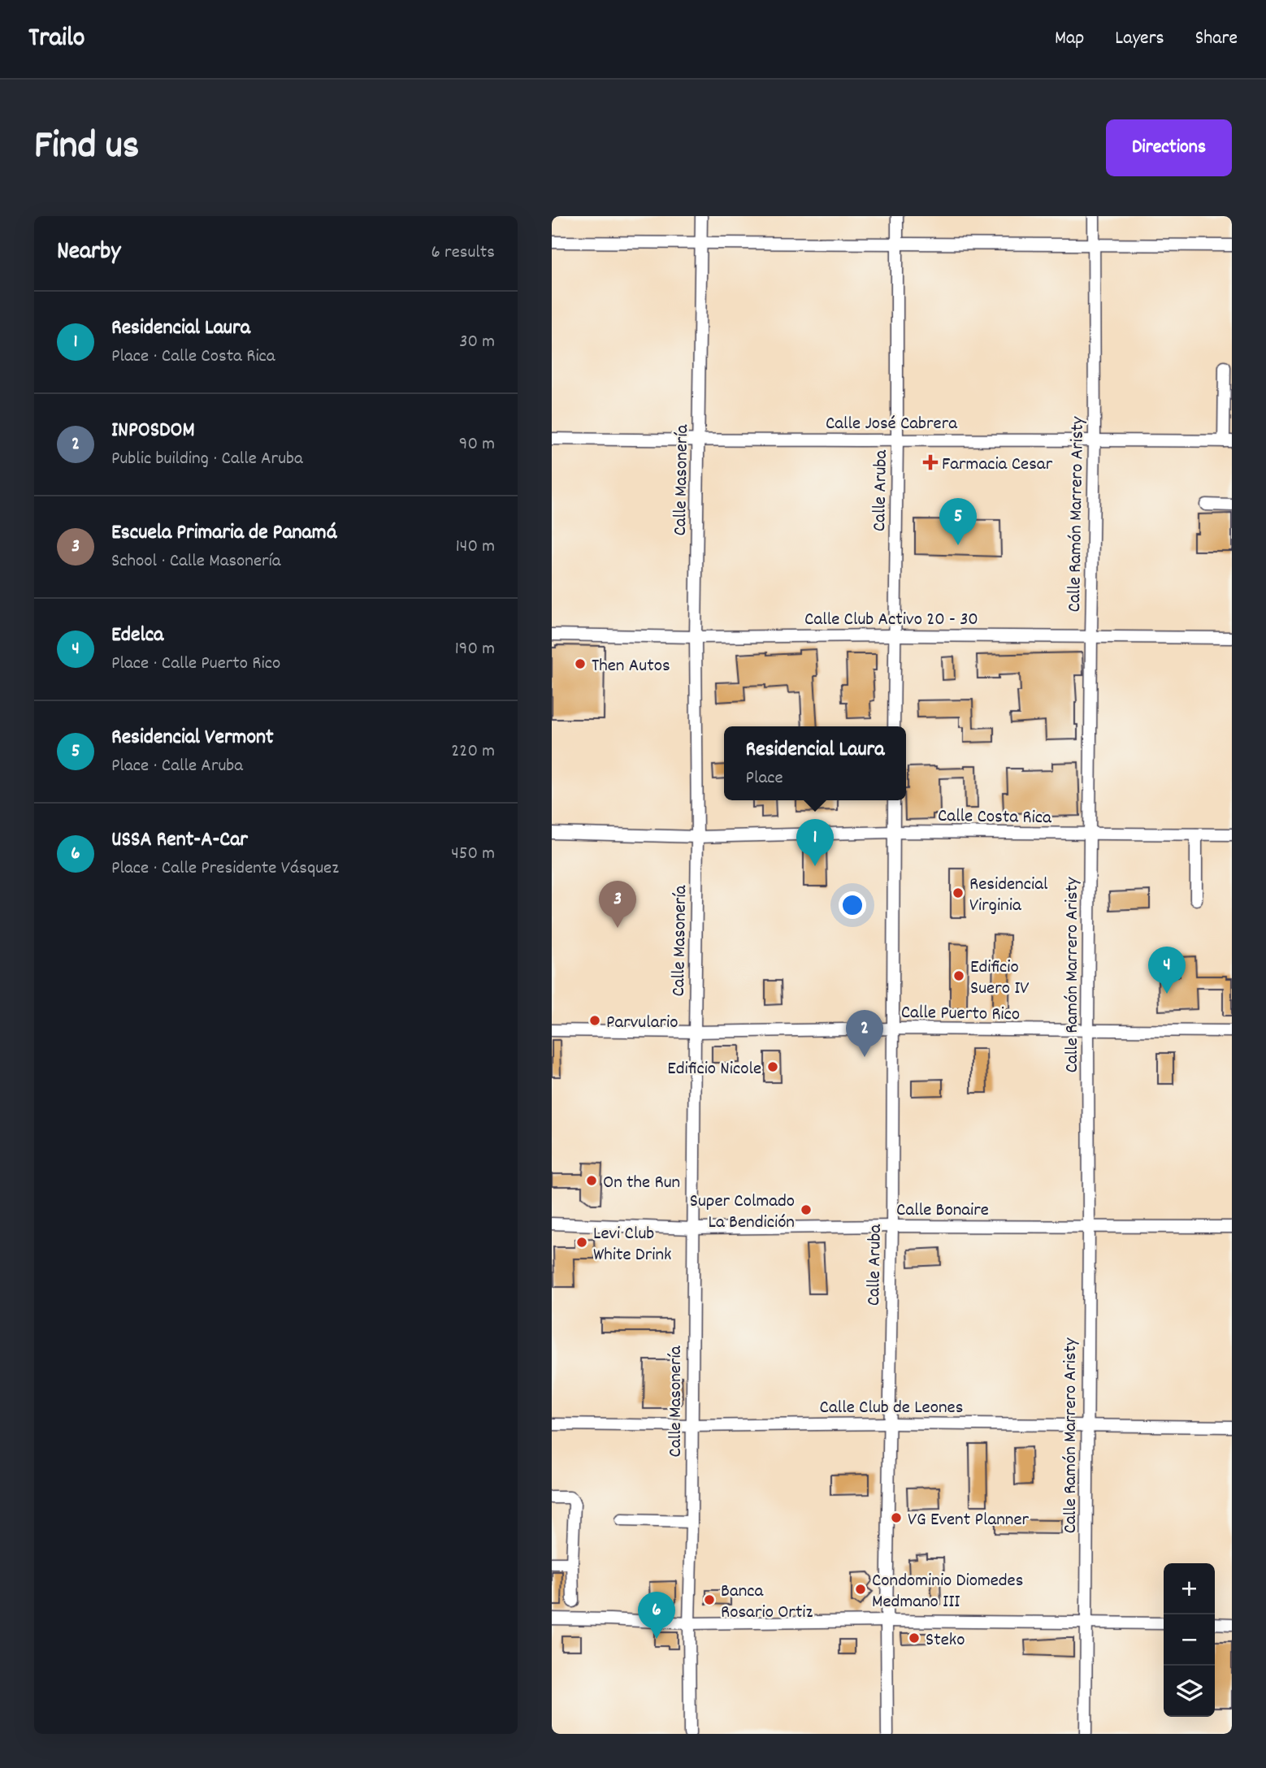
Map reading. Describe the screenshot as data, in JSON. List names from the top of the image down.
{
  "streets": {
    "street": [
      "Calle José Cabrera",
      "Calle Masonería",
      "Calle Aruba",
      "Calle Ramón Marrero Aristy",
      "Calle Club Activo 20 - 30",
      "Calle Costa Rica",
      "Calle Puerto Rico",
      "Calle Bonaire",
      "Calle Club de Leones"
    ]
  },
  "crossings": [
    ["Calle José Cabrera", "Calle Masonería"],
    ["Calle José Cabrera", "Calle Aruba"],
    ["Calle José Cabrera", "Calle Ramón Marrero Aristy"],
    ["Calle Masonería", "Calle Club Activo 20 - 30"],
    ["Calle Masonería", "Calle Costa Rica"],
    ["Calle Masonería", "Calle Puerto Rico"],
    ["Calle Masonería", "Calle Bonaire"],
    ["Calle Masonería", "Calle Club de Leones"],
    ["Calle Aruba", "Calle Club Activo 20 - 30"],
    ["Calle Aruba", "Calle Costa Rica"],
    ["Calle Aruba", "Calle Puerto Rico"],
    ["Calle Aruba", "Calle Bonaire"],
    ["Calle Aruba", "Calle Club de Leones"],
    ["Calle Ramón Marrero Aristy", "Calle Club Activo 20 - 30"],
    ["Calle Ramón Marrero Aristy", "Calle Costa Rica"],
    ["Calle Ramón Marrero Aristy", "Calle Puerto Rico"],
    ["Calle Ramón Marrero Aristy", "Calle Bonaire"],
    ["Calle Ramón Marrero Aristy", "Calle Club de Leones"]
  ],
  "places": {
    "health": ["Farmacia Cesar"],
    "other": [
      "Then Autos",
      "Residencial Virginia",
      "Edificio Suero IV",
      "Parvulario",
      "Edificio Nicole",
      "On the Run",
      "Super Colmado La Bendición",
      "Levi Club White Drink",
      "VG Event Planner",
      "Condominio Diomedes Medmano III",
      "Banca Rosario Ortiz",
      "Steko"
    ]
  },
  "page": {
    "header": "Trailo",
    "nav": ["Map", "Layers", "Share"],
    "title": "Find us",
    "buttons": "Directions",
    "heading": ["Nearby", "6 results"],
    "list": [
      {
        "mark": "1",
        "name": "Residencial Laura",
        "note": "Place · Calle Costa Rica",
        "value": "30 m"
      },
      {
        "mark": "2",
        "name": "INPOSDOM",
        "note": "Public building · Calle Aruba",
        "value": "90 m"
      },
      {
        "mark": "3",
        "name": "Escuela Primaria de Panamá",
        "note": "School · Calle Masonería",
        "value": "140 m"
      },
      {
        "mark": "4",
        "name": "Edelca",
        "note": "Place · Calle Puerto Rico",
        "value": "190 m"
      },
      {
        "mark": "5",
        "name": "Residencial Vermont",
        "note": "Place · Calle Aruba",
        "value": "220 m"
      },
      {
        "mark": "6",
        "name": "USSA Rent-A-Car",
        "note": "Place · Calle Presidente Vásquez",
        "value": "450 m"
      }
    ],
    "pins": [
      "5",
      "1",
      "3",
      "4",
      "2",
      "6"
    ],
    "popup": ["Residencial Laura", "Place"],
    "map_buttons": ["+", "−"]
  }
}
